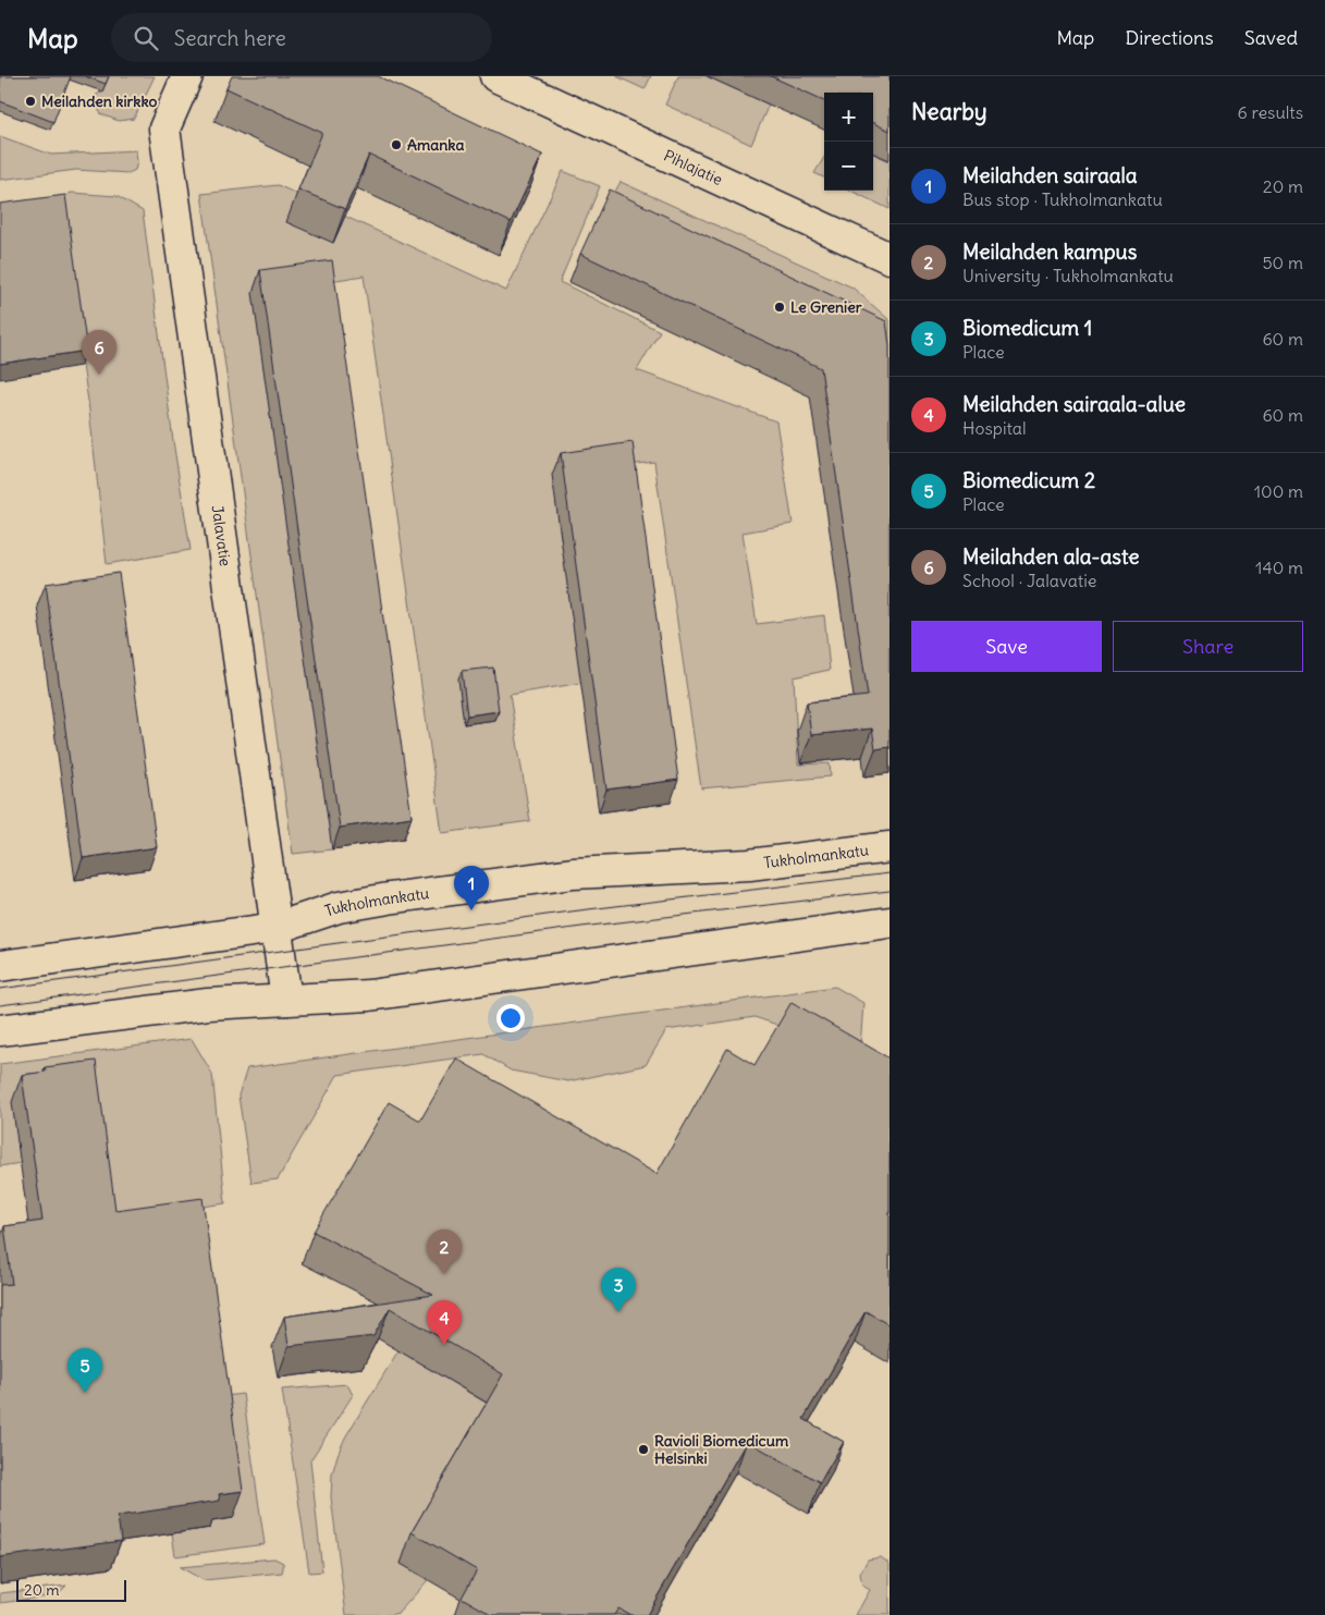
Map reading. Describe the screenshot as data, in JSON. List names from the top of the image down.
{
  "streets": {
    "main road": ["Pihlajatie", "Jalavatie", "Tukholmankatu"]
  },
  "crossings": [
    ["Jalavatie", "Tukholmankatu"]
  ],
  "places": [
    "Meilahden kirkko",
    "Amanka",
    "Le Grenier",
    "Ravioli Biomedicum Helsinki"
  ],
  "scale_bar": "20 m",
  "page": {
    "header": "Map",
    "search": "Search here",
    "nav": ["Map", "Directions", "Saved"],
    "heading": ["Nearby", "6 results"],
    "map_buttons": ["+", "−"],
    "list": [
      {
        "mark": "1",
        "name": "Meilahden sairaala",
        "note": "Bus stop · Tukholmankatu",
        "value": "20 m"
      },
      {
        "mark": "2",
        "name": "Meilahden kampus",
        "note": "University · Tukholmankatu",
        "value": "50 m"
      },
      {
        "mark": "3",
        "name": "Biomedicum 1",
        "note": "Place",
        "value": "60 m"
      },
      {
        "mark": "4",
        "name": "Meilahden sairaala-alue",
        "note": "Hospital",
        "value": "60 m"
      },
      {
        "mark": "5",
        "name": "Biomedicum 2",
        "note": "Place",
        "value": "100 m"
      },
      {
        "mark": "6",
        "name": "Meilahden ala-aste",
        "note": "School · Jalavatie",
        "value": "140 m"
      }
    ],
    "pins": [
      "6",
      "1",
      "2",
      "3",
      "4",
      "5"
    ],
    "buttons": ["Save", "Share"],
    "scale": "20 m"
  }
}
